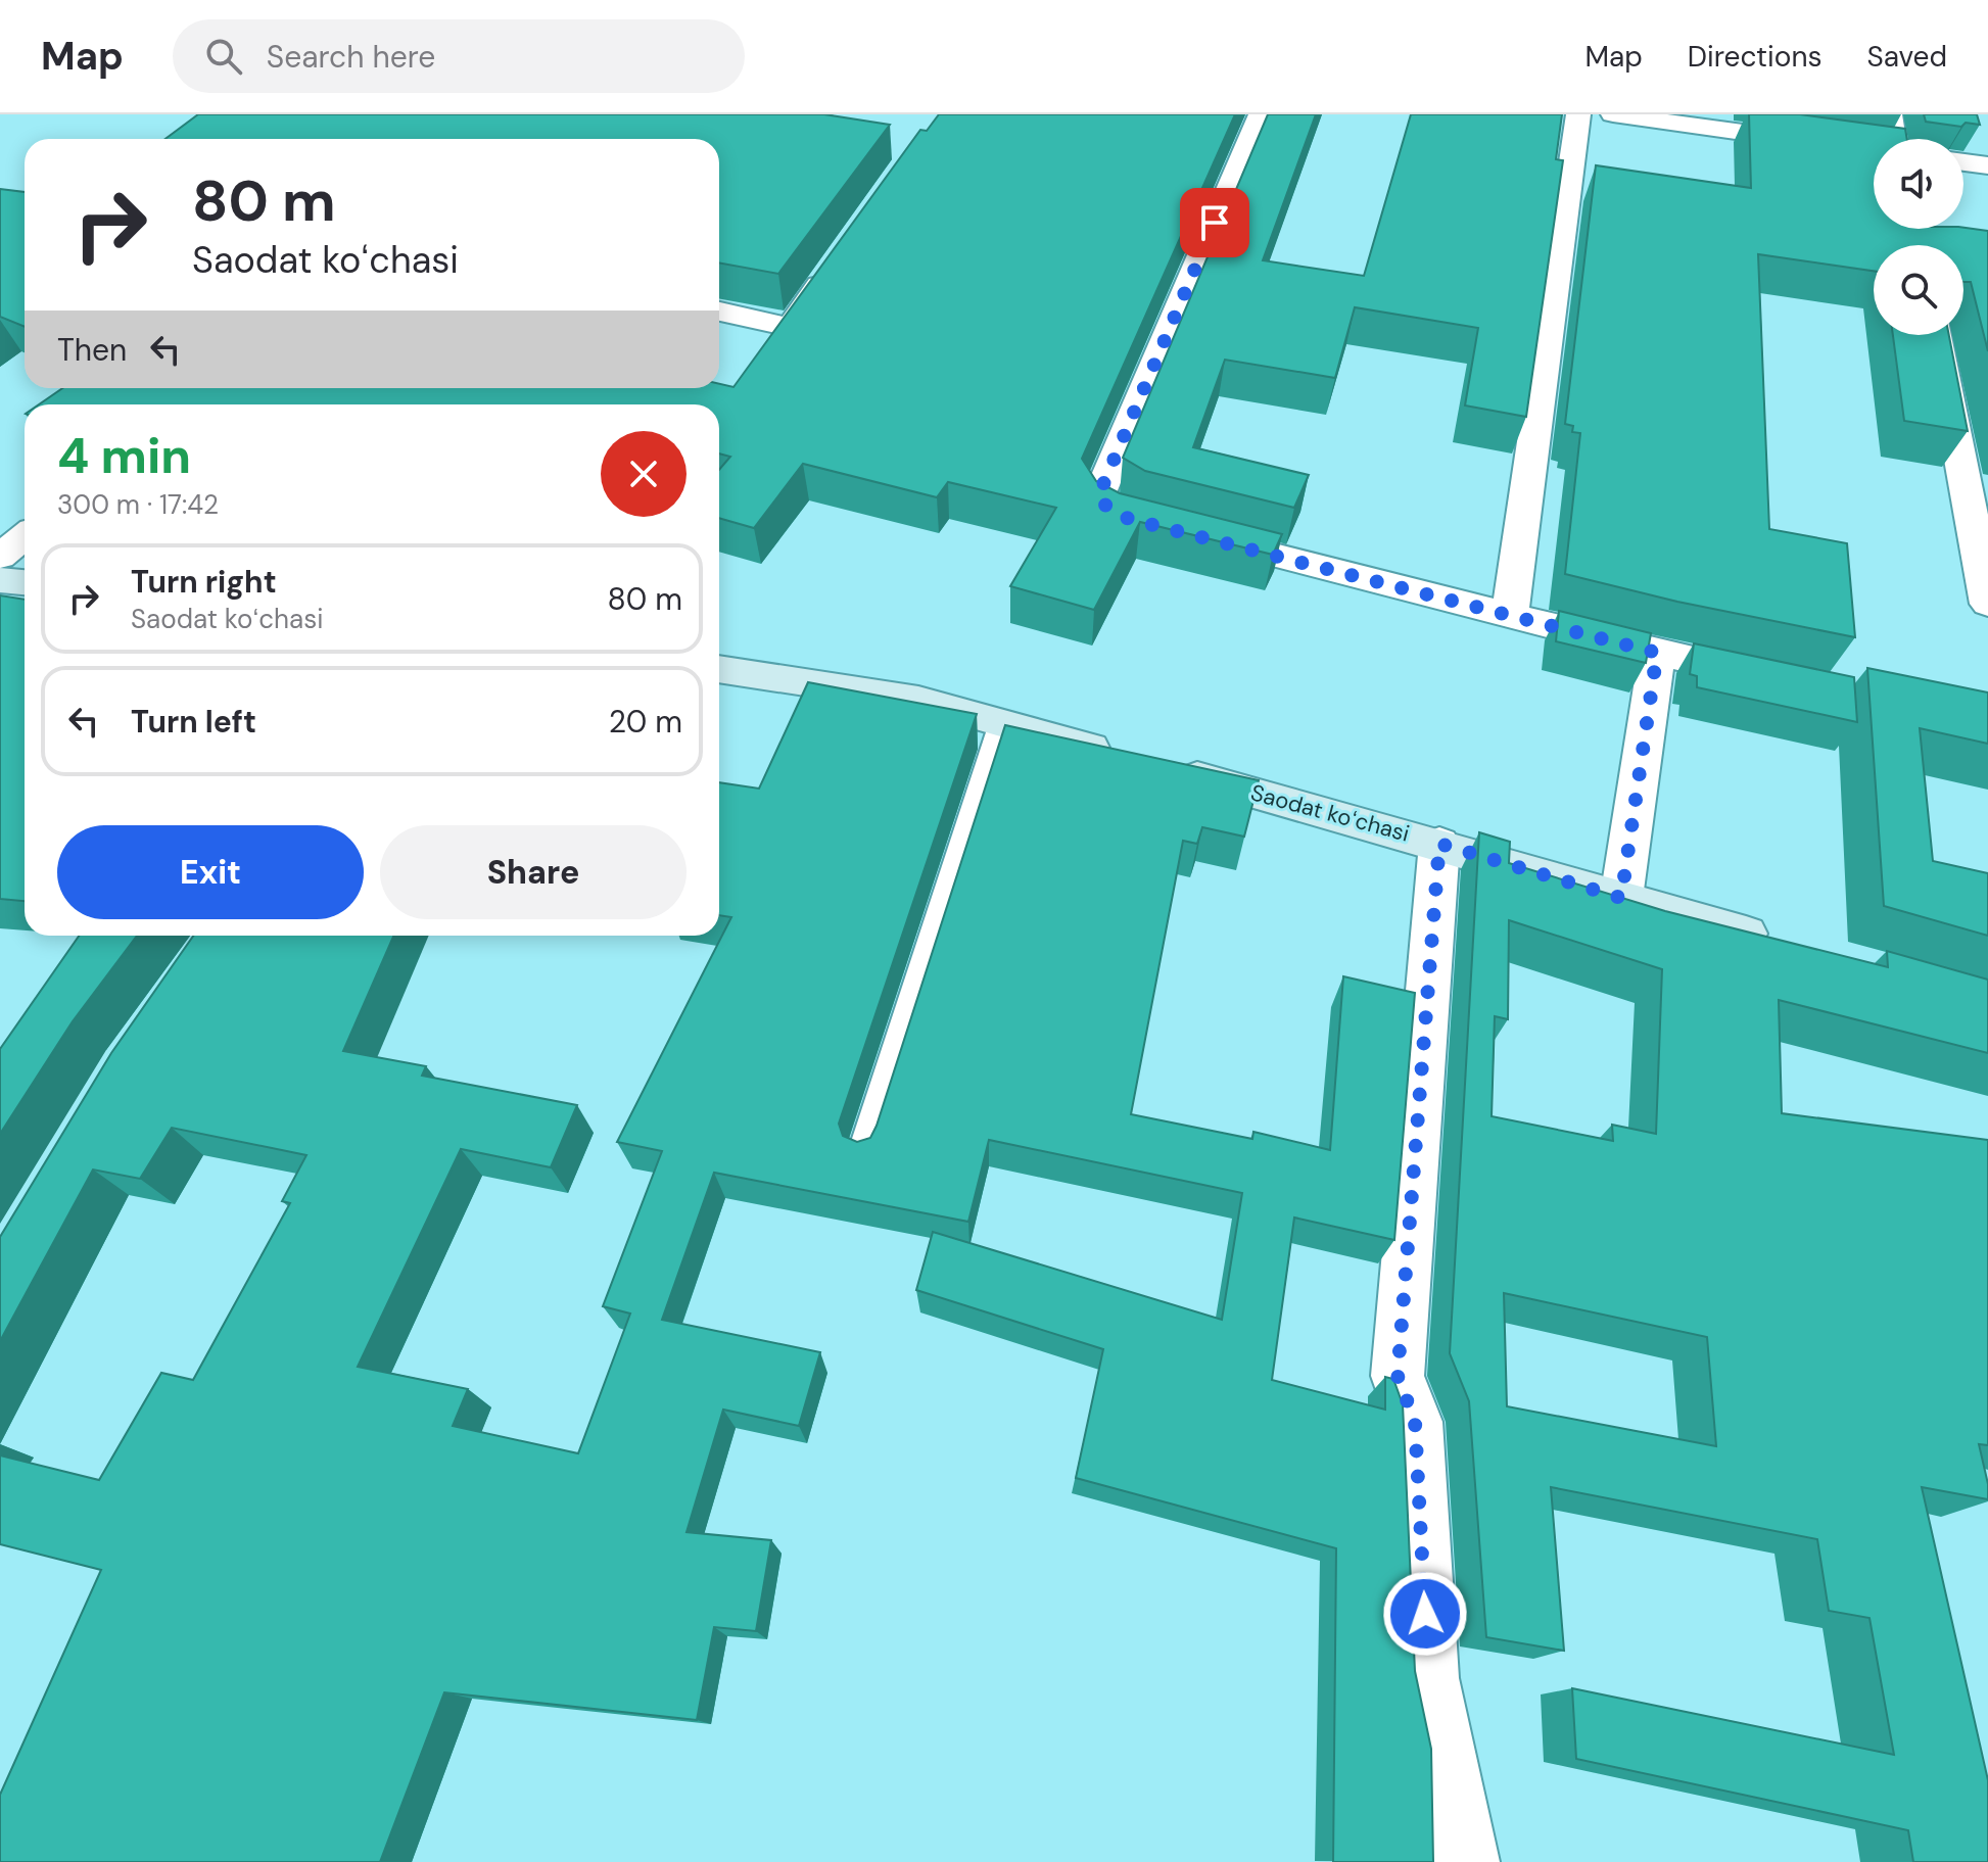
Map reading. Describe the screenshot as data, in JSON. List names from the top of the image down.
{
  "streets": {
    "street": ["Saodat koʻchasi"]
  },
  "page": {
    "header": "Map",
    "search": "Search here",
    "nav": ["Map", "Directions", "Saved"],
    "turn": ["80 m", "Saodat koʻchasi"],
    "then": "Then",
    "heading": ["4 min", "300 m · 17:42"],
    "list": [
      {
        "name": "Turn right",
        "note": "Saodat koʻchasi",
        "value": "80 m"
      },
      {
        "name": "Turn left",
        "value": "20 m"
      }
    ],
    "buttons": ["Exit", "Share"]
  }
}
